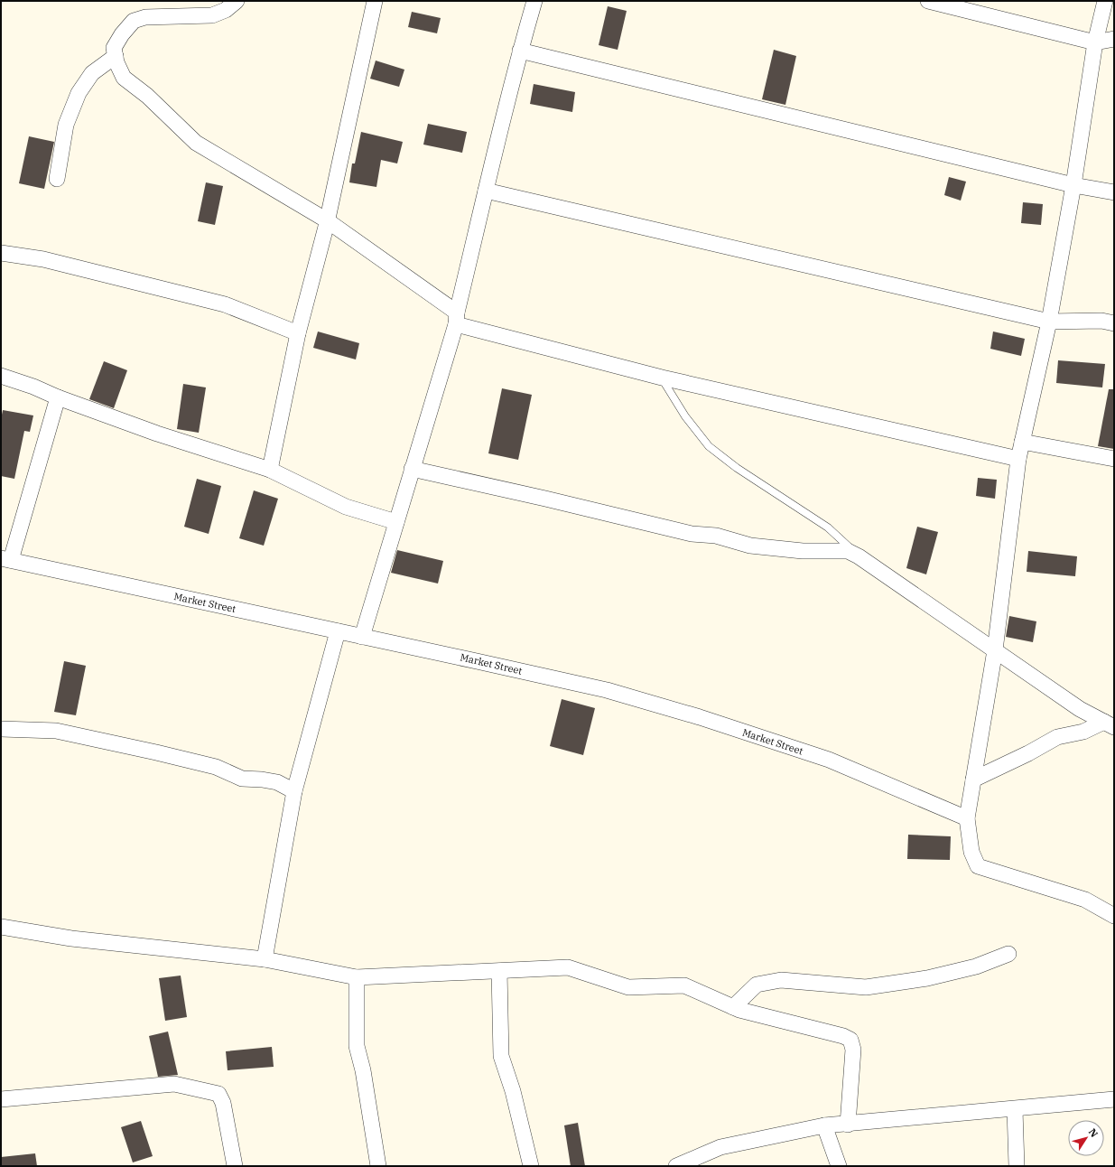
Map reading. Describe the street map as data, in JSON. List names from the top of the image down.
{
  "streets": {
    "street": ["Market Street"]
  },
  "north": "top right"
}
